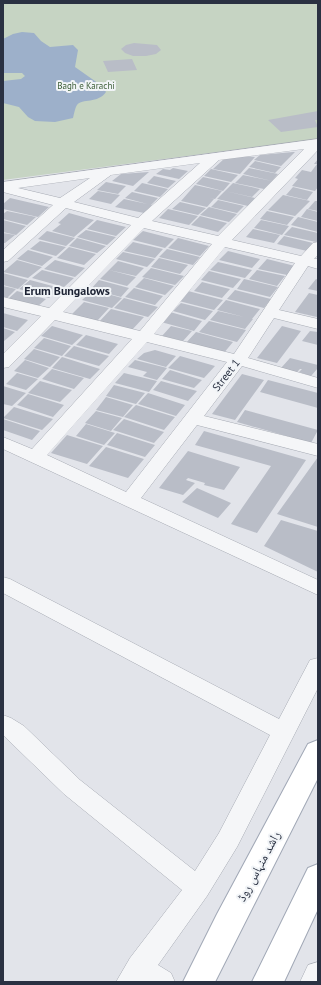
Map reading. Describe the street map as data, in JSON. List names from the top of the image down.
{
  "streets": {
    "main road": ["راشد منہاس روڈ"],
    "street": ["Street 1"]
  },
  "districts": ["Erum Bungalows"],
  "parks": ["Bagh e Karachi"]
}
